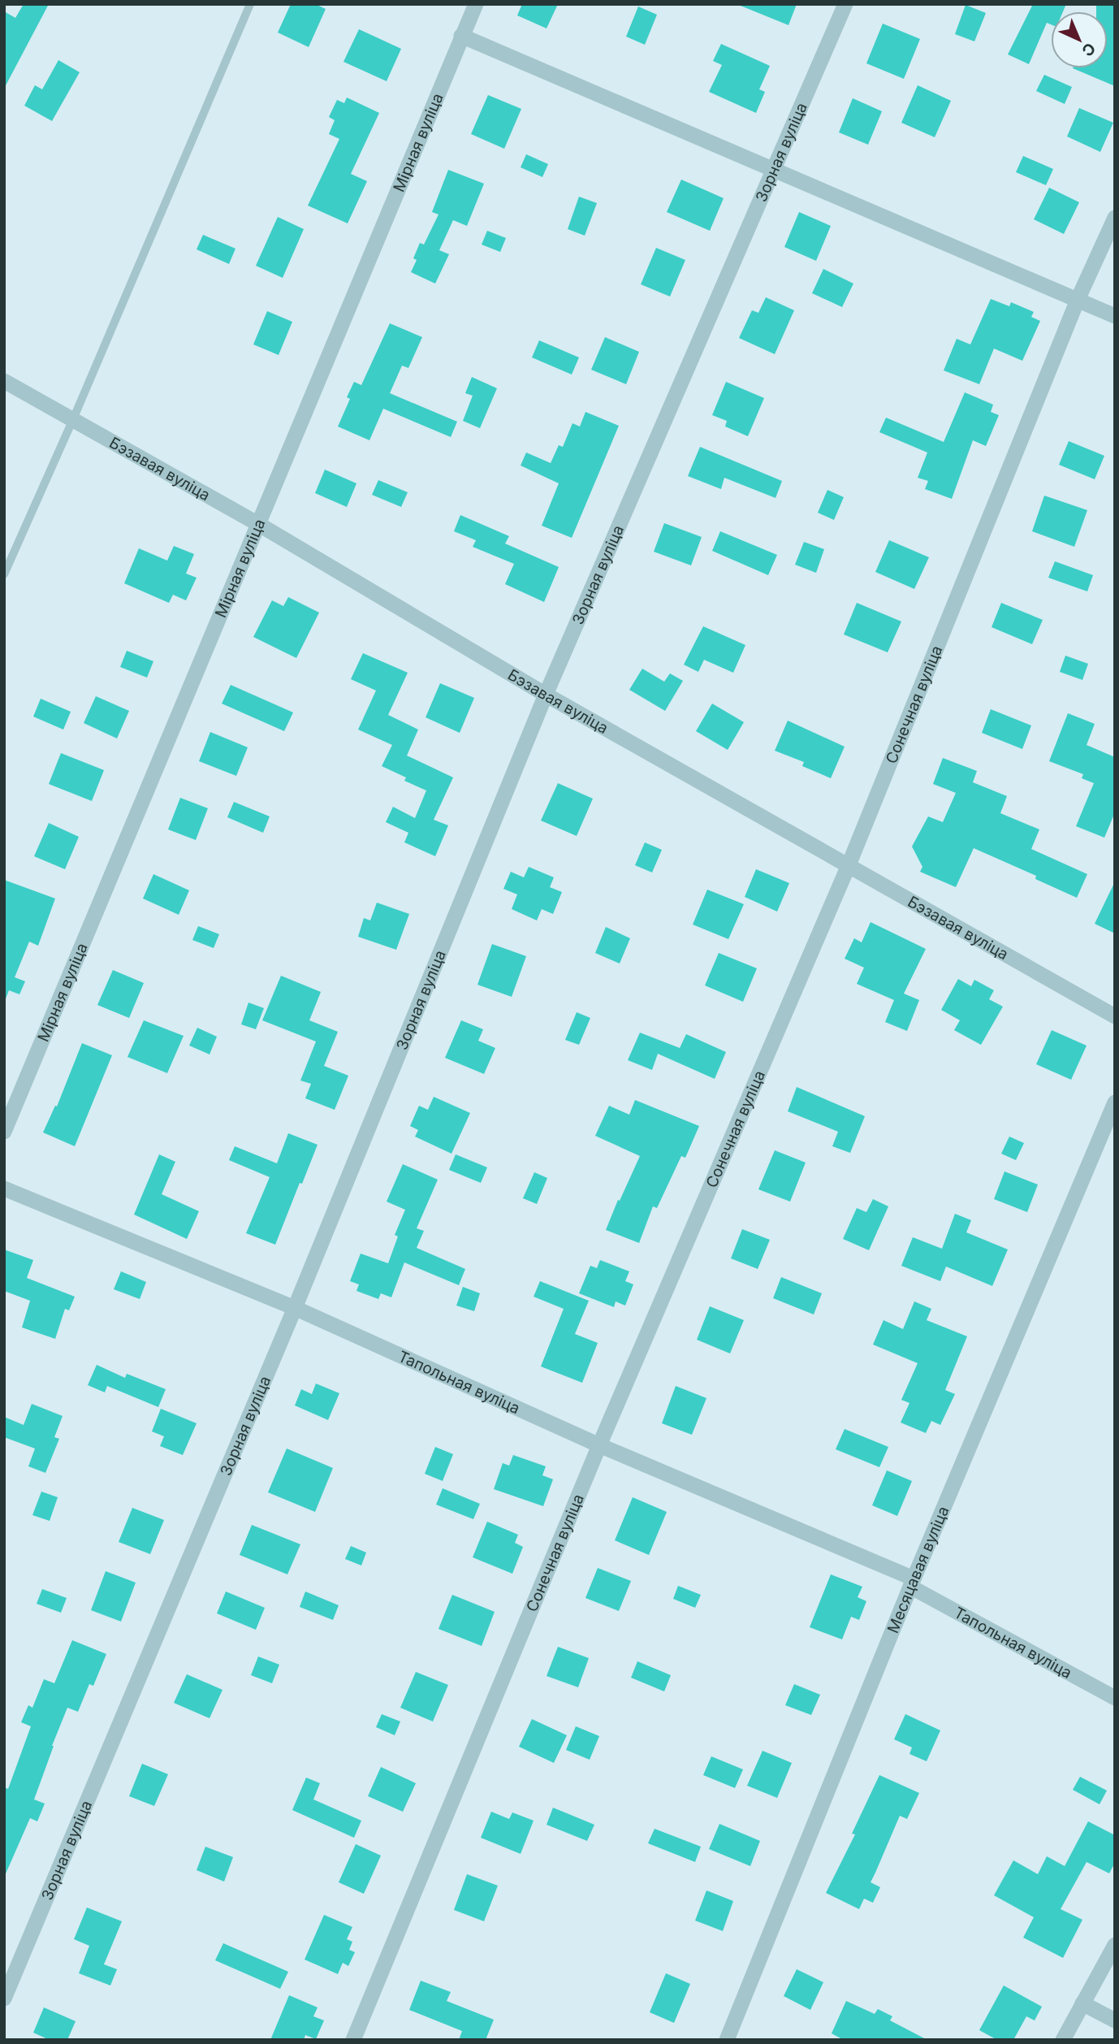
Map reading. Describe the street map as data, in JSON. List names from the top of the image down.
{
  "streets": {
    "street": [
      "Мірная вуліца",
      "Зорная вуліца",
      "Бэзавая вуліца",
      "Сонечная вуліца",
      "Тапольная вуліца",
      "Месяцавая вуліца"
    ]
  },
  "crossings": [
    ["Мірная вуліца", "Бэзавая вуліца"],
    ["Зорная вуліца", "Бэзавая вуліца"],
    ["Зорная вуліца", "Тапольная вуліца"],
    ["Бэзавая вуліца", "Сонечная вуліца"],
    ["Сонечная вуліца", "Тапольная вуліца"],
    ["Тапольная вуліца", "Месяцавая вуліца"]
  ],
  "north": "bottom right"
}
